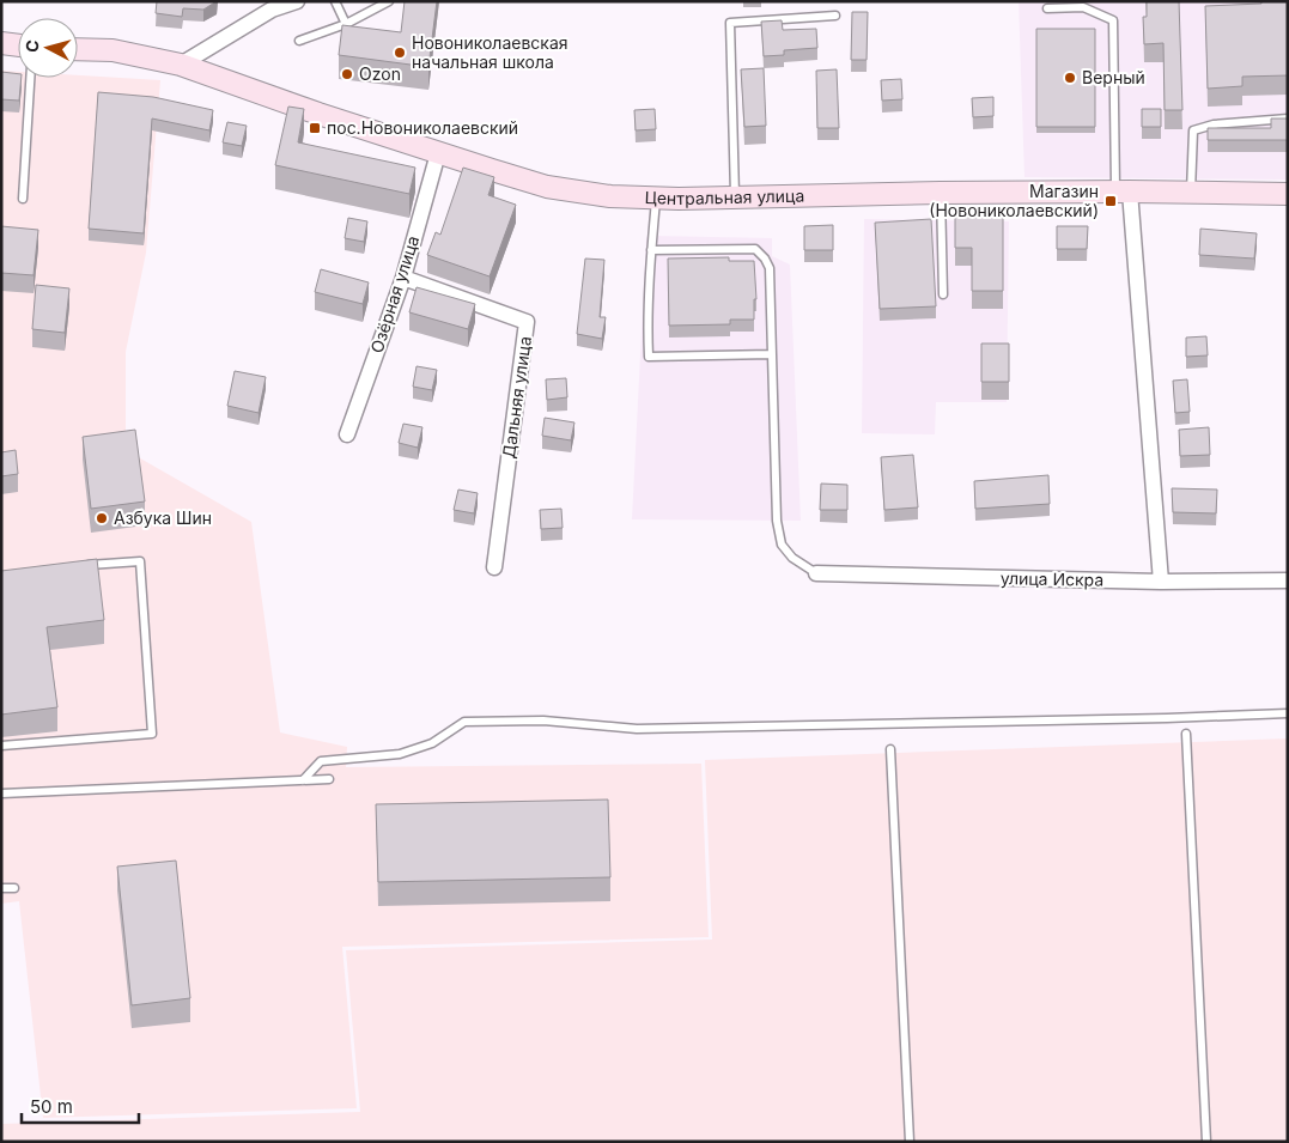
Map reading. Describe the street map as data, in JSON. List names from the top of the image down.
{
  "streets": {
    "main road": ["Центральная улица"],
    "street": ["Озёрная улица", "Дальняя улица", "улица Искра"]
  },
  "crossings": [
    ["Центральная улица", "Озёрная улица"],
    ["Озёрная улица", "Дальняя улица"]
  ],
  "places": {
    "other": [
      "Новониколаевская начальная школа",
      "Ozon",
      "Верный",
      "Азбука Шин"
    ],
    "transit": ["пос.Новониколаевский", "Магазин (Новониколаевский)"]
  },
  "scale_bar": "50 m",
  "north": "left"
}
